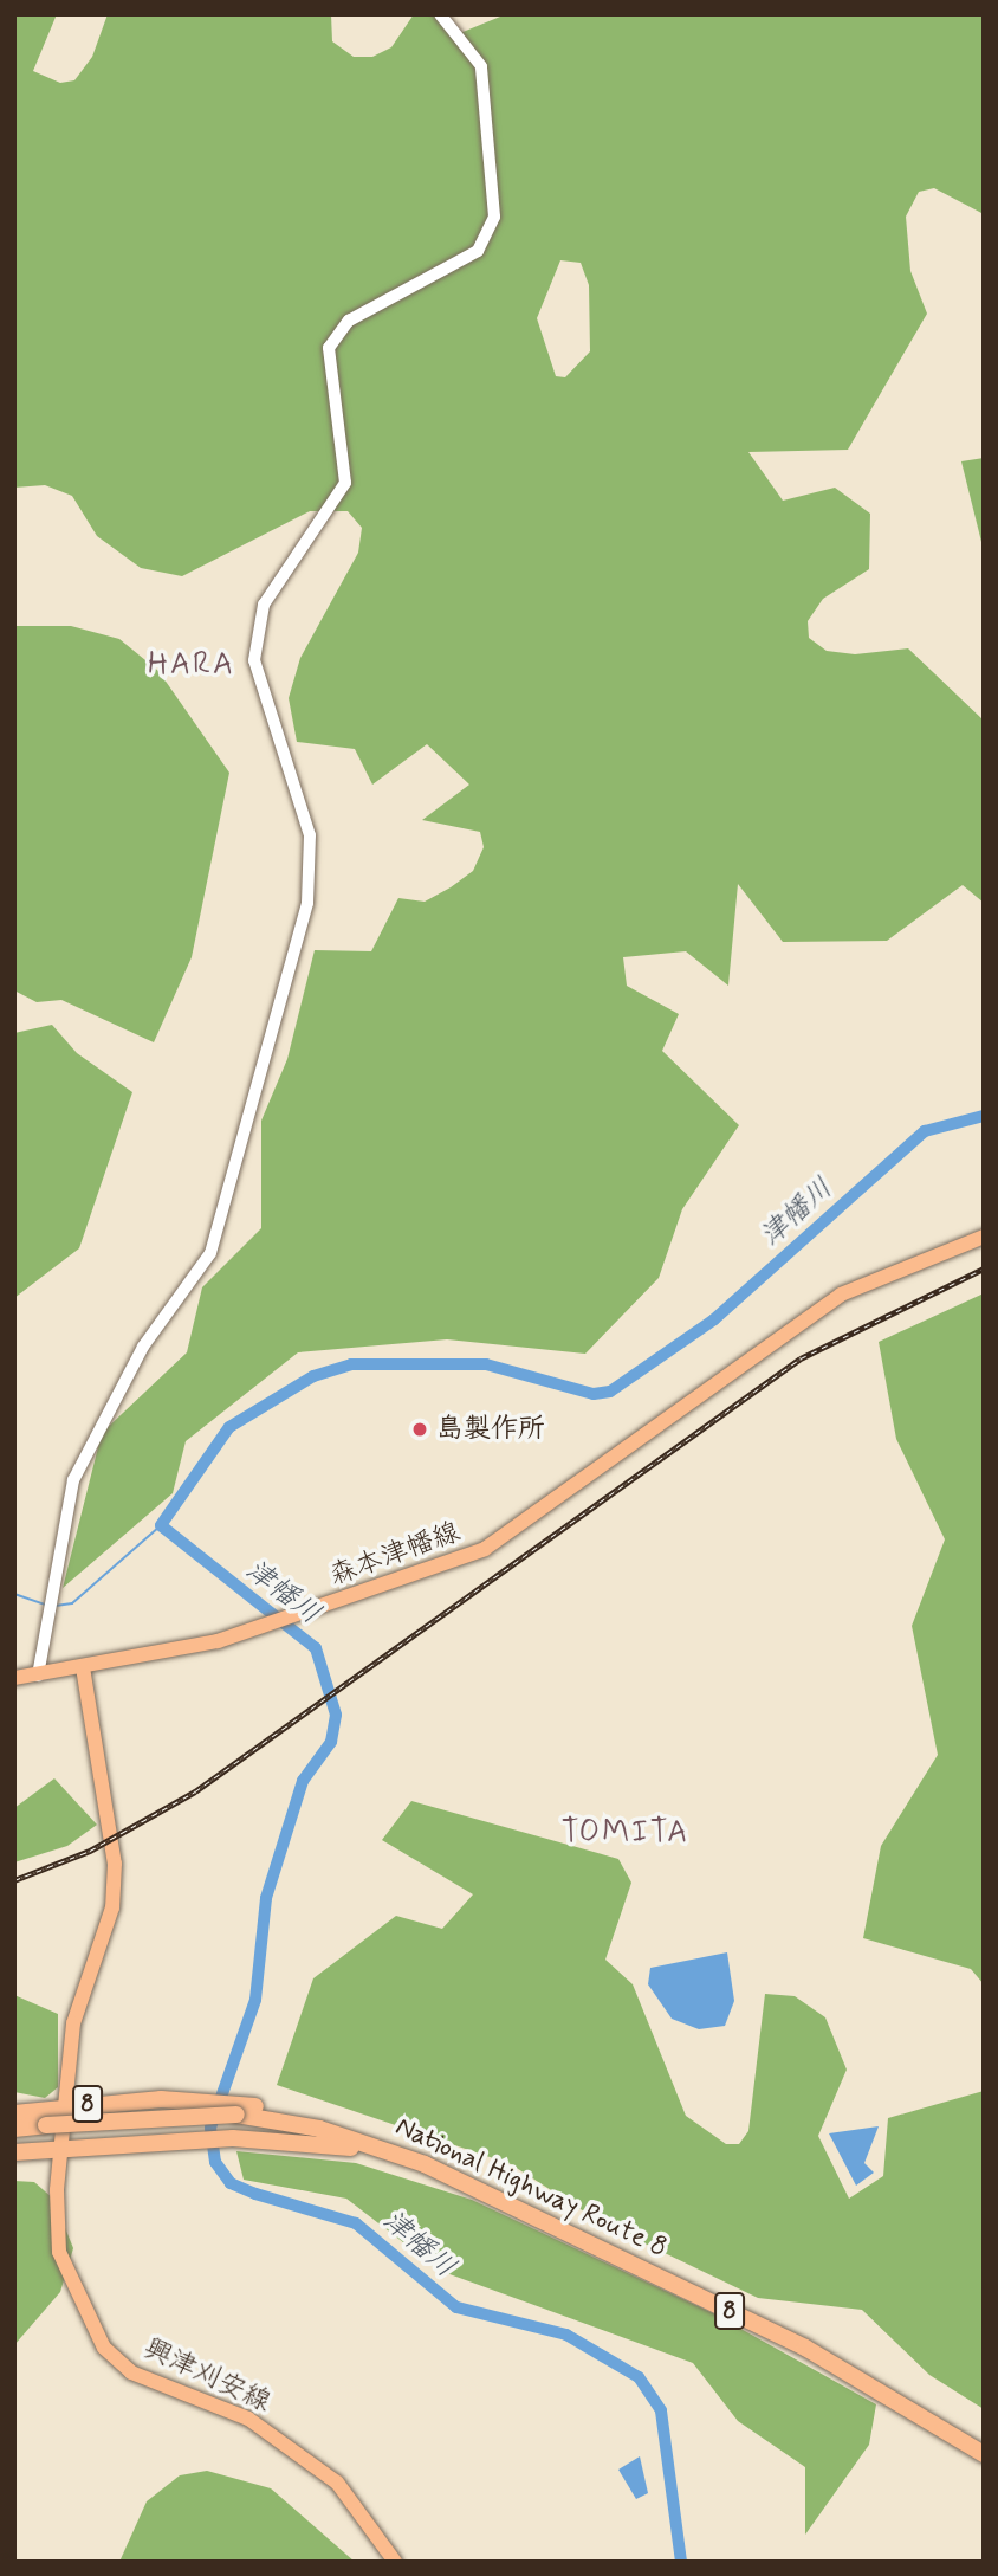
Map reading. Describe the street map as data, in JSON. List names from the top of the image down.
{
  "streets": {
    "highway": ["8", "National Highway Route 8"],
    "main road": ["森本津幡線", "興津刈安線"]
  },
  "crossings": [
    ["8", "National Highway Route 8"],
    ["8", "興津刈安線"]
  ],
  "districts": ["HARA", "TOMITA"],
  "water": ["津幡川"],
  "places": ["島製作所"]
}
